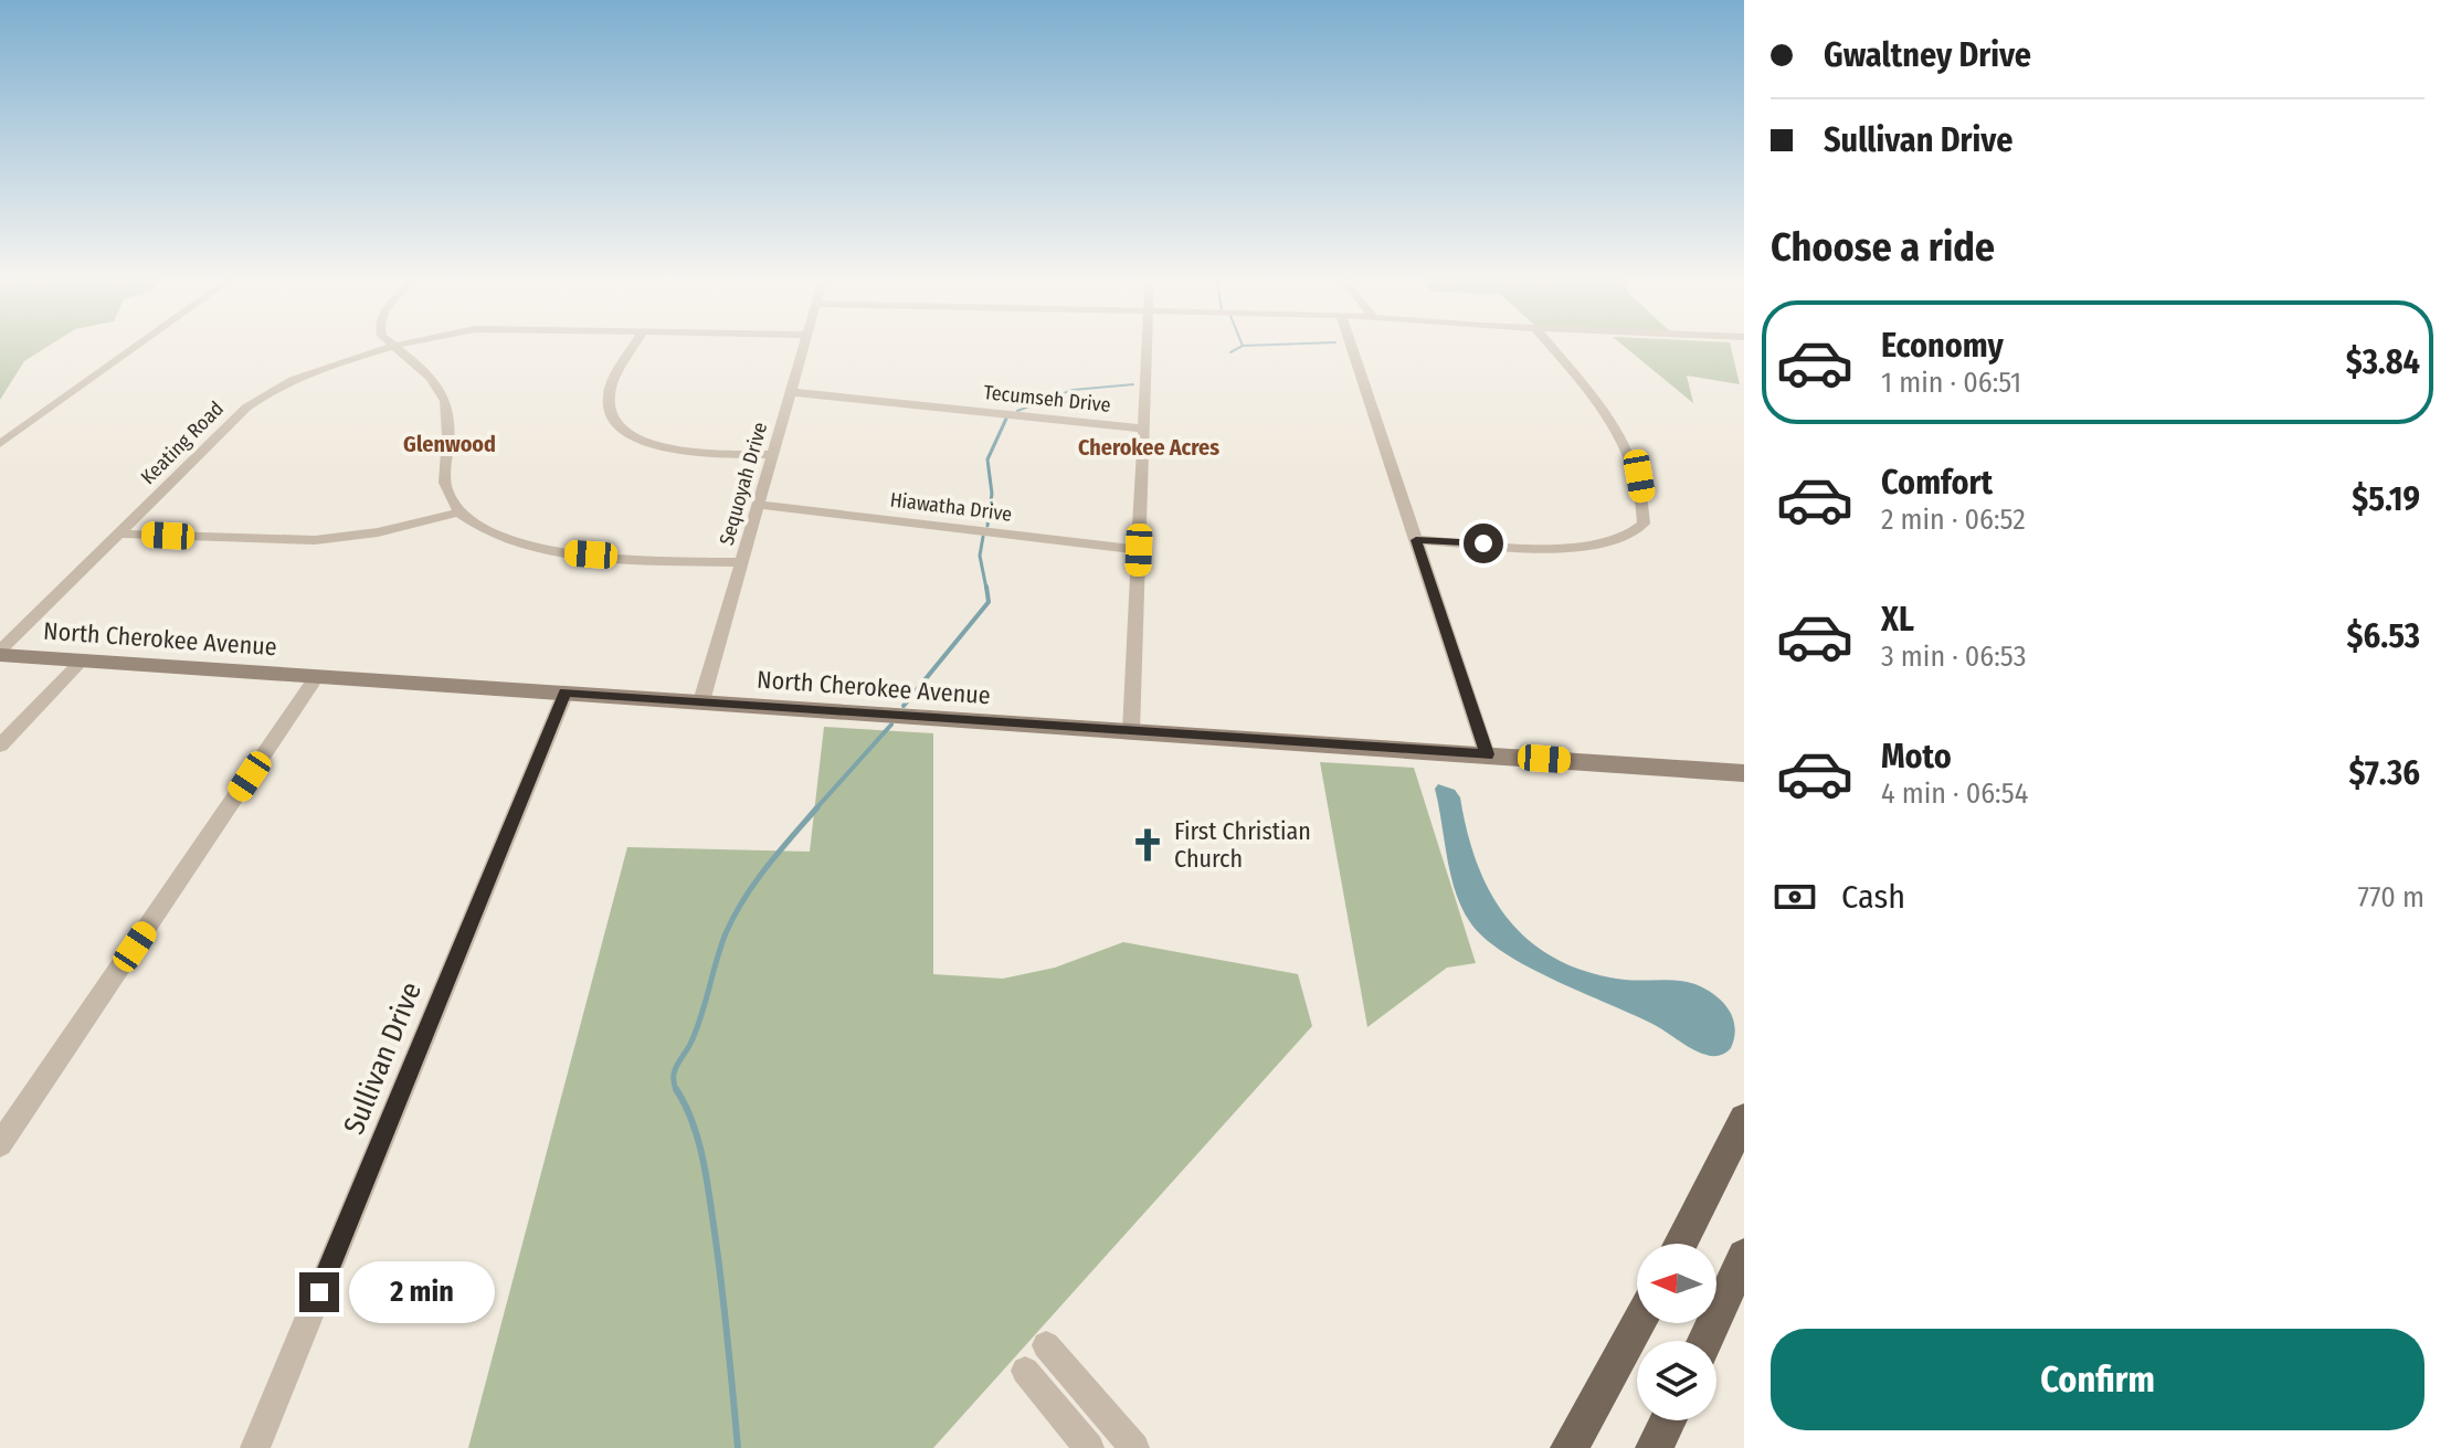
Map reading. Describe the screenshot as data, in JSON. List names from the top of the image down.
{
  "streets": {
    "street": [
      "Tecumseh Drive",
      "Keating Road",
      "Sequoyah Drive",
      "Hiawatha Drive",
      "North Cherokee Avenue",
      "Sullivan Drive"
    ]
  },
  "crossings": [
    ["Tecumseh Drive", "Sequoyah Drive"],
    ["Keating Road", "North Cherokee Avenue"],
    ["Sequoyah Drive", "Hiawatha Drive"],
    ["Sequoyah Drive", "North Cherokee Avenue"],
    ["North Cherokee Avenue", "Sullivan Drive"]
  ],
  "districts": ["Glenwood", "Cherokee Acres"],
  "places": {
    "church": ["First Christian Church"]
  },
  "north": "left",
  "page": {
    "banner": ["Gwaltney Drive", "Sullivan Drive"],
    "heading": "Choose a ride",
    "list": [
      {
        "name": "Economy",
        "note": "1 min · 06:51",
        "value": "$3.84"
      },
      {
        "name": "Comfort",
        "note": "2 min · 06:52",
        "value": "$5.19"
      },
      {
        "name": "XL",
        "note": "3 min · 06:53",
        "value": "$6.53"
      },
      {
        "name": "Moto",
        "note": "4 min · 06:54",
        "value": "$7.36"
      }
    ],
    "pay": ["Cash", "770 m"],
    "bubble": "2 min",
    "buttons": "Confirm"
  }
}
